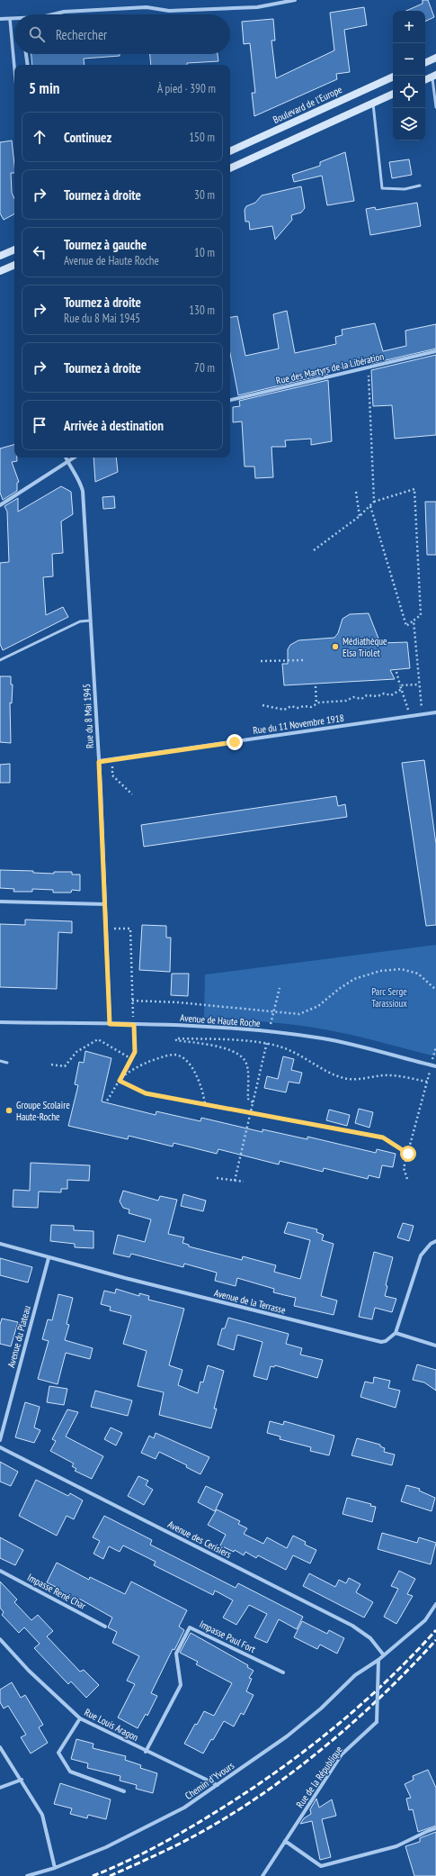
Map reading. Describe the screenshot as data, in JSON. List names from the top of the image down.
{
  "streets": {
    "main road": ["Boulevard de l'Europe"],
    "street": [
      "Rue des Martyrs de la Libération",
      "Rue du 8 Mai 1945",
      "Rue du 11 Novembre 1918",
      "Avenue de Haute Roche",
      "Avenue de la Terrasse",
      "Avenue du Plateau",
      "Avenue des Cerisiers",
      "Impasse René Char",
      "Impasse Paul Fort",
      "Rue Louis Aragon",
      "Rue de la République",
      "Chemin d'Yvours"
    ]
  },
  "crossings": [
    ["Rue du 8 Mai 1945", "Rue du 11 Novembre 1918"],
    ["Rue du 8 Mai 1945", "Avenue de Haute Roche"],
    ["Avenue de la Terrasse", "Avenue du Plateau"],
    ["Impasse Paul Fort", "Rue Louis Aragon"],
    ["Rue Louis Aragon", "Chemin d'Yvours"],
    ["Rue de la République", "Chemin d'Yvours"]
  ],
  "parks": ["Parc Serge Tarassioux"],
  "places": ["Médiathèque Elsa Triolet", "Groupe Scolaire Haute-Roche"],
  "page": {
    "map_buttons": ["+", "−"],
    "search": "Rechercher",
    "heading": ["5 min", "À pied · 390 m"],
    "list": [
      ["Continuez", "150 m"],
      ["Tournez à droite", "30 m"],
      ["Tournez à gauche", "Avenue de Haute Roche", "10 m"],
      ["Tournez à droite", "Rue du 8 Mai 1945", "130 m"],
      ["Tournez à droite", "70 m"],
      "Arrivée à destination"
    ]
  }
}
